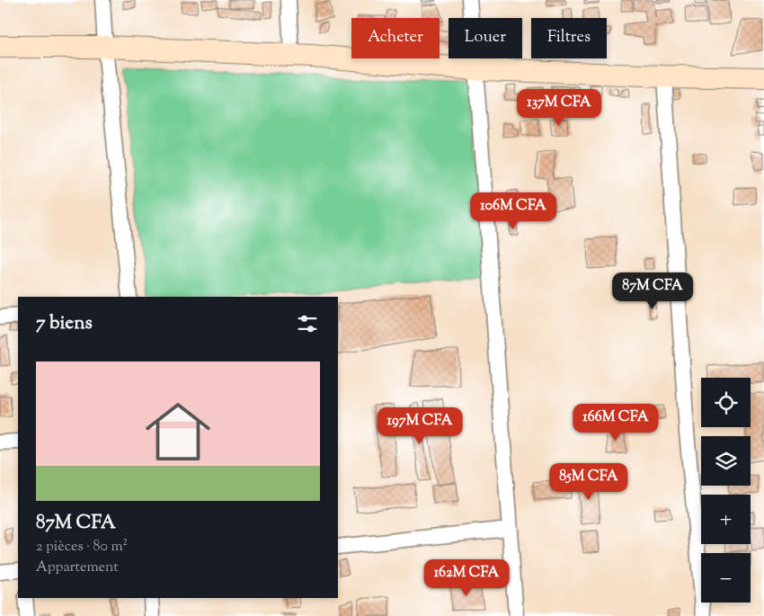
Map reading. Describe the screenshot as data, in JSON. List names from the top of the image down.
{
  "page": {
    "chip": ["Acheter", "Louer", "Filtres"],
    "price": [
      "137M CFA",
      "106M CFA",
      "87M CFA",
      "166M CFA",
      "197M CFA",
      "85M CFA",
      "162M CFA"
    ],
    "heading": "7 biens",
    "list": [
      {
        "name": "87M CFA",
        "note": "2 pièces · 80 m² · Appartement"
      }
    ],
    "map_buttons": ["+", "−"]
  }
}
